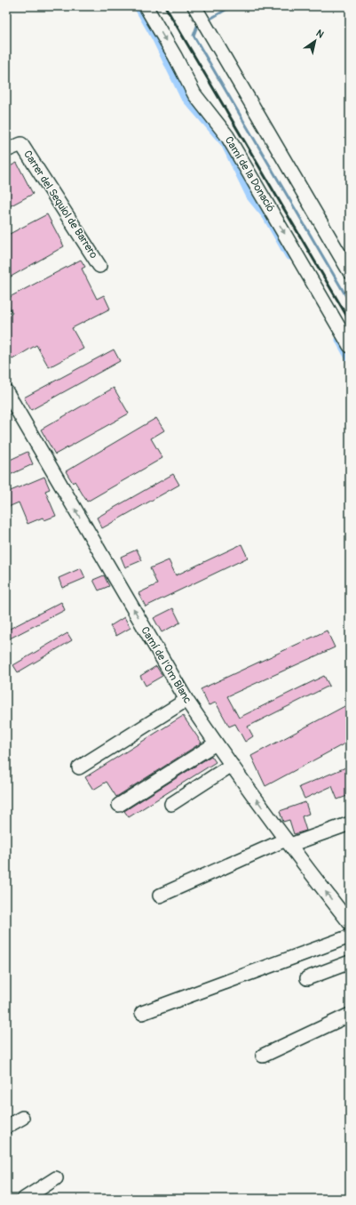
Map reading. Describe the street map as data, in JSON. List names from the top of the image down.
{
  "streets": {
    "street": ["Camí de la Donació", "Carrer del Sequiol de Barrero", "Camí de l'Om Blanc"]
  },
  "one_way": ["Camí de l'Om Blanc"],
  "north": "top right"
}
